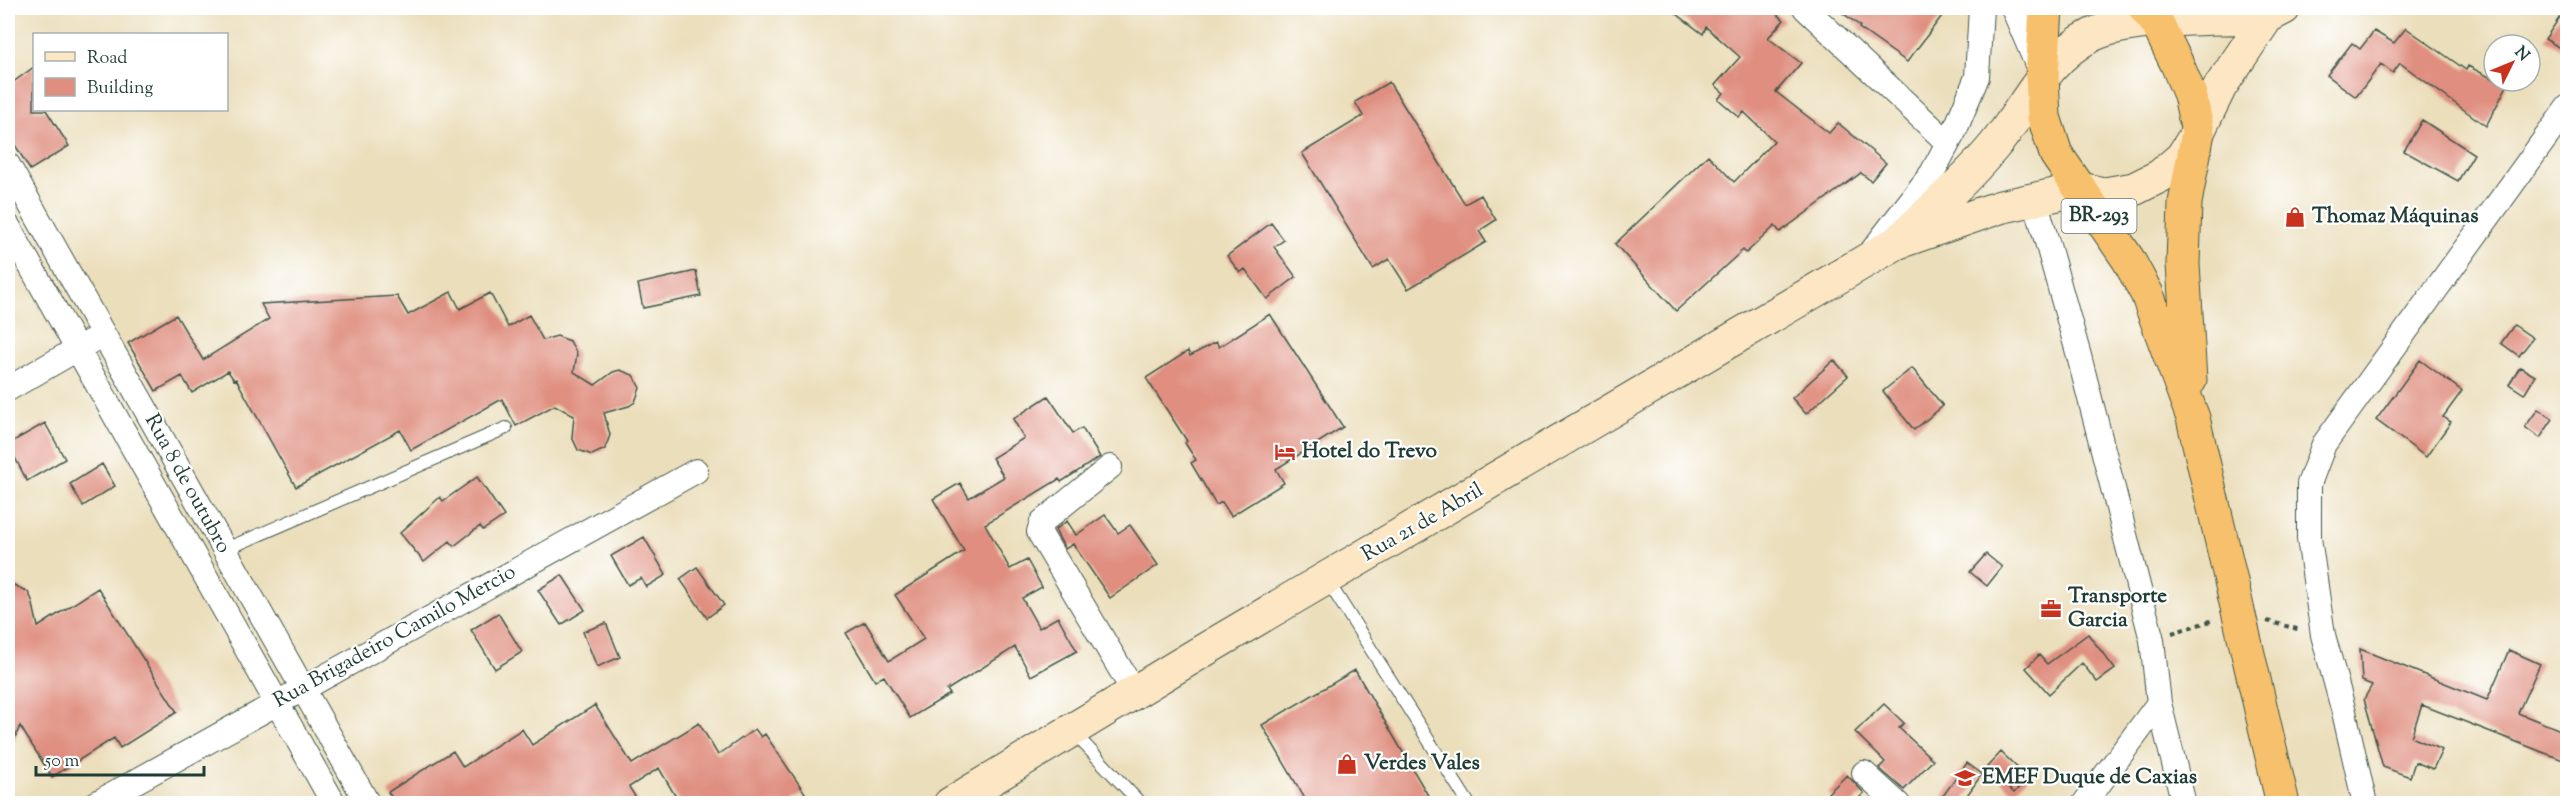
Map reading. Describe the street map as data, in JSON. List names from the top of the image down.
{
  "streets": {
    "highway": ["BR-293"],
    "street": ["Rua 8 de outubro", "Rua 21 de Abril", "Rua Brigadeiro Camilo Mercio"]
  },
  "crossings": [
    ["BR-293", "Rua 21 de Abril"],
    ["Rua 8 de outubro", "Rua Brigadeiro Camilo Mercio"]
  ],
  "places": {
    "shop": ["Thomaz Máquinas", "Verdes Vales"],
    "hotel": ["Hotel do Trevo"],
    "office": ["Transporte Garcia"],
    "school or university": ["EMEF Duque de Caxias"]
  },
  "legend": ["Road", "Building"],
  "scale_bar": "50 m",
  "north": "top right"
}
